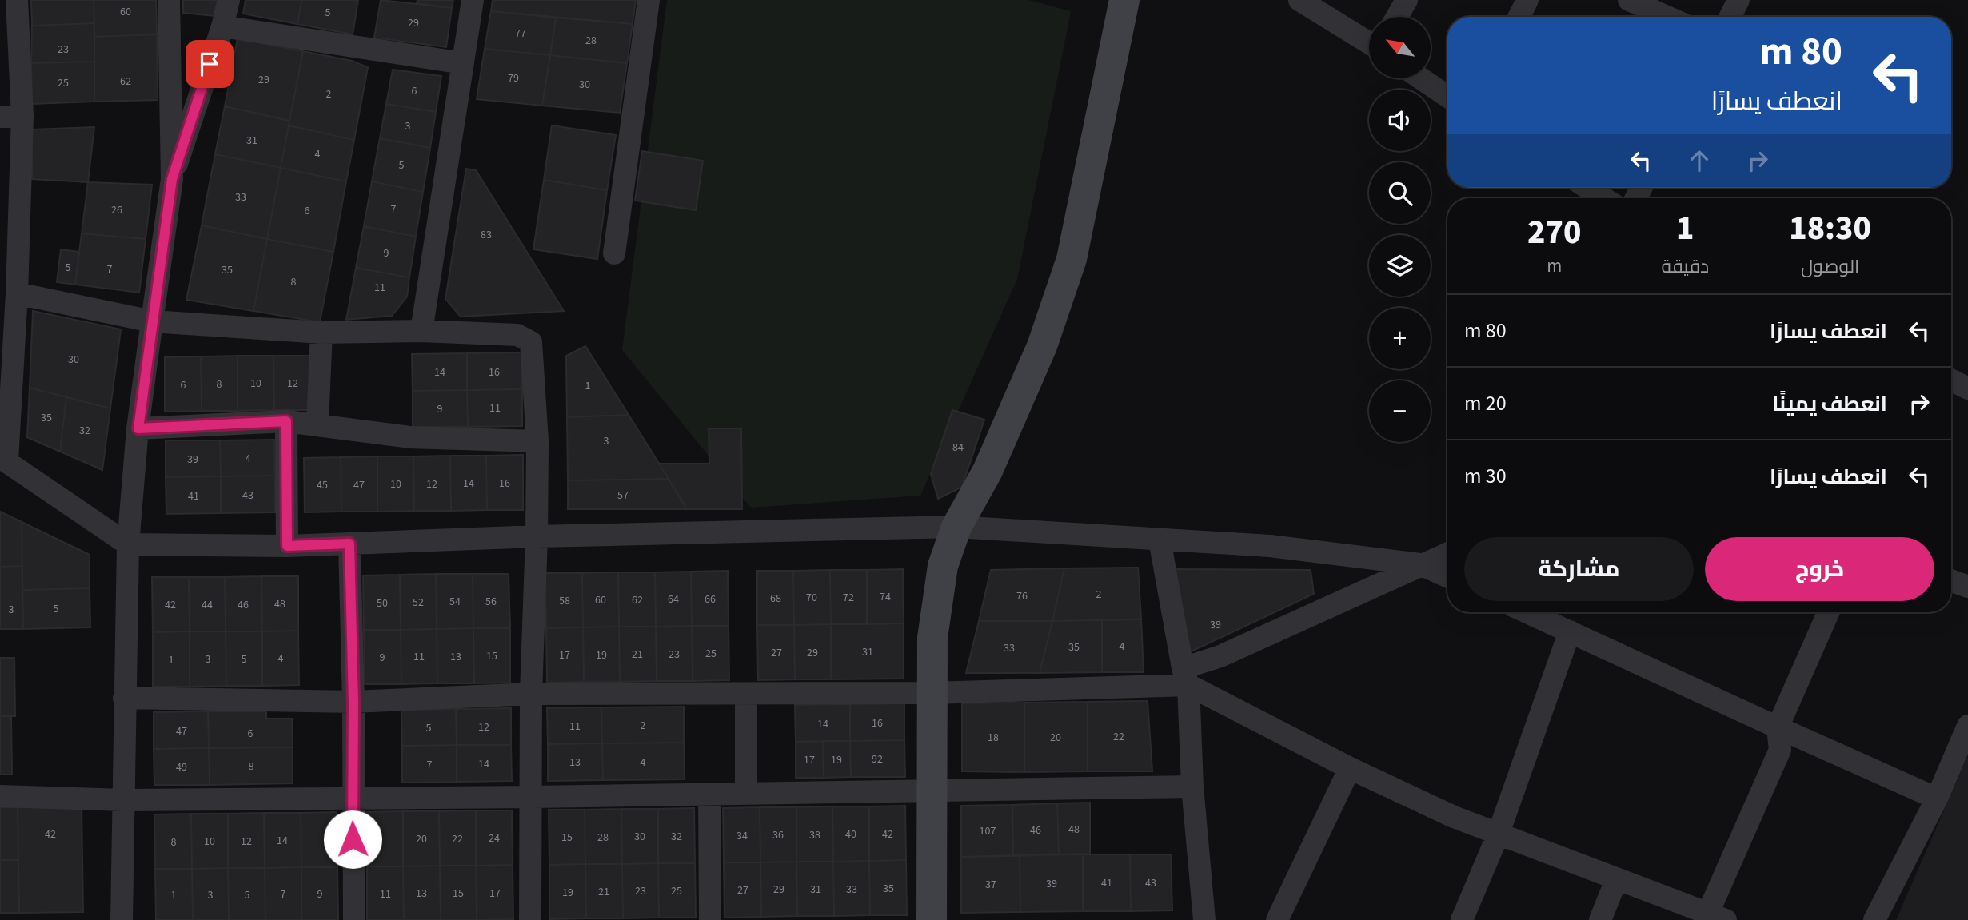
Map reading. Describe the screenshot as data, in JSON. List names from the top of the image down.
{
  "house_numbers": [
    "60",
    "5",
    "29",
    "77",
    "28",
    "23",
    "79",
    "29",
    "62",
    "25",
    "30",
    "6",
    "2",
    "3",
    "31",
    "4",
    "5",
    "33",
    "7",
    "26",
    "6",
    "83",
    "9",
    "5",
    "7",
    "35",
    "8",
    "11",
    "30",
    "14",
    "16",
    "10",
    "12",
    "8",
    "6",
    "1",
    "11",
    "9",
    "35",
    "32",
    "3",
    "84",
    "4",
    "39",
    "14",
    "16",
    "10",
    "12",
    "45",
    "47",
    "43",
    "57",
    "41",
    "2",
    "76",
    "74",
    "70",
    "72",
    "68",
    "64",
    "66",
    "60",
    "62",
    "58",
    "54",
    "56",
    "52",
    "50",
    "48",
    "42",
    "44",
    "46",
    "5",
    "3",
    "39",
    "4",
    "35",
    "33",
    "31",
    "27",
    "29",
    "25",
    "21",
    "23",
    "17",
    "19",
    "15",
    "11",
    "13",
    "9",
    "4",
    "3",
    "5",
    "1",
    "16",
    "14",
    "2",
    "11",
    "12",
    "5",
    "47",
    "6",
    "22",
    "18",
    "20",
    "92",
    "17",
    "19",
    "13",
    "4",
    "14",
    "7",
    "8",
    "49",
    "48",
    "46",
    "107",
    "42",
    "40",
    "42",
    "36",
    "38",
    "34",
    "30",
    "32",
    "15",
    "28",
    "24",
    "20",
    "22",
    "14",
    "10",
    "12",
    "8",
    "41",
    "43",
    "39",
    "37",
    "35",
    "29",
    "31",
    "33",
    "27",
    "23",
    "25",
    "21",
    "19",
    "13",
    "15",
    "17",
    "7",
    "9",
    "11",
    "1",
    "3",
    "5"
  ],
  "north": "top left",
  "page": {
    "map_buttons": ["+", "−"],
    "turn": ["80 m", "انعطف يسارًا"],
    "eta": [
      "18:30",
      "الوصول",
      "1",
      "دقيقة",
      "270",
      "m"
    ],
    "list": [
      {
        "name": "انعطف يسارًا",
        "value": "80 m"
      },
      {
        "name": "انعطف يمينًا",
        "value": "20 m"
      },
      {
        "name": "انعطف يسارًا",
        "value": "30 m"
      }
    ],
    "buttons": ["خروج", "مشاركة"]
  }
}
